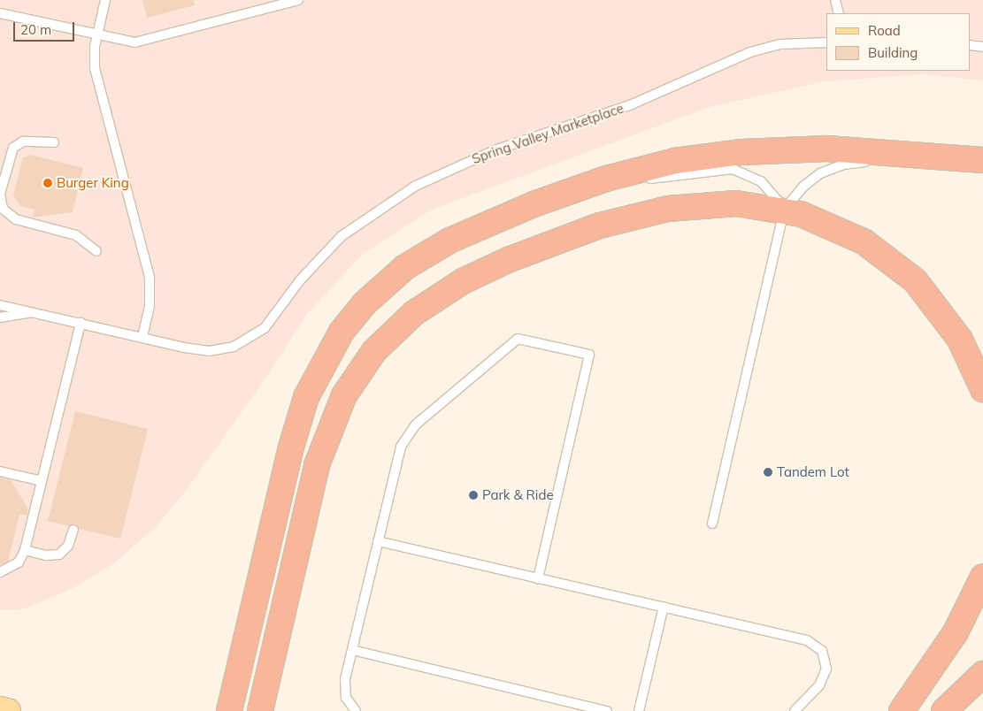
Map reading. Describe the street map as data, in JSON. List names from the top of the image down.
{
  "streets": {
    "lane": ["Spring Valley Marketplace"]
  },
  "places": ["Burger King", "Tandem Lot", "Park & Ride"],
  "legend": ["Road", "Building"],
  "scale_bar": "20 m"
}
